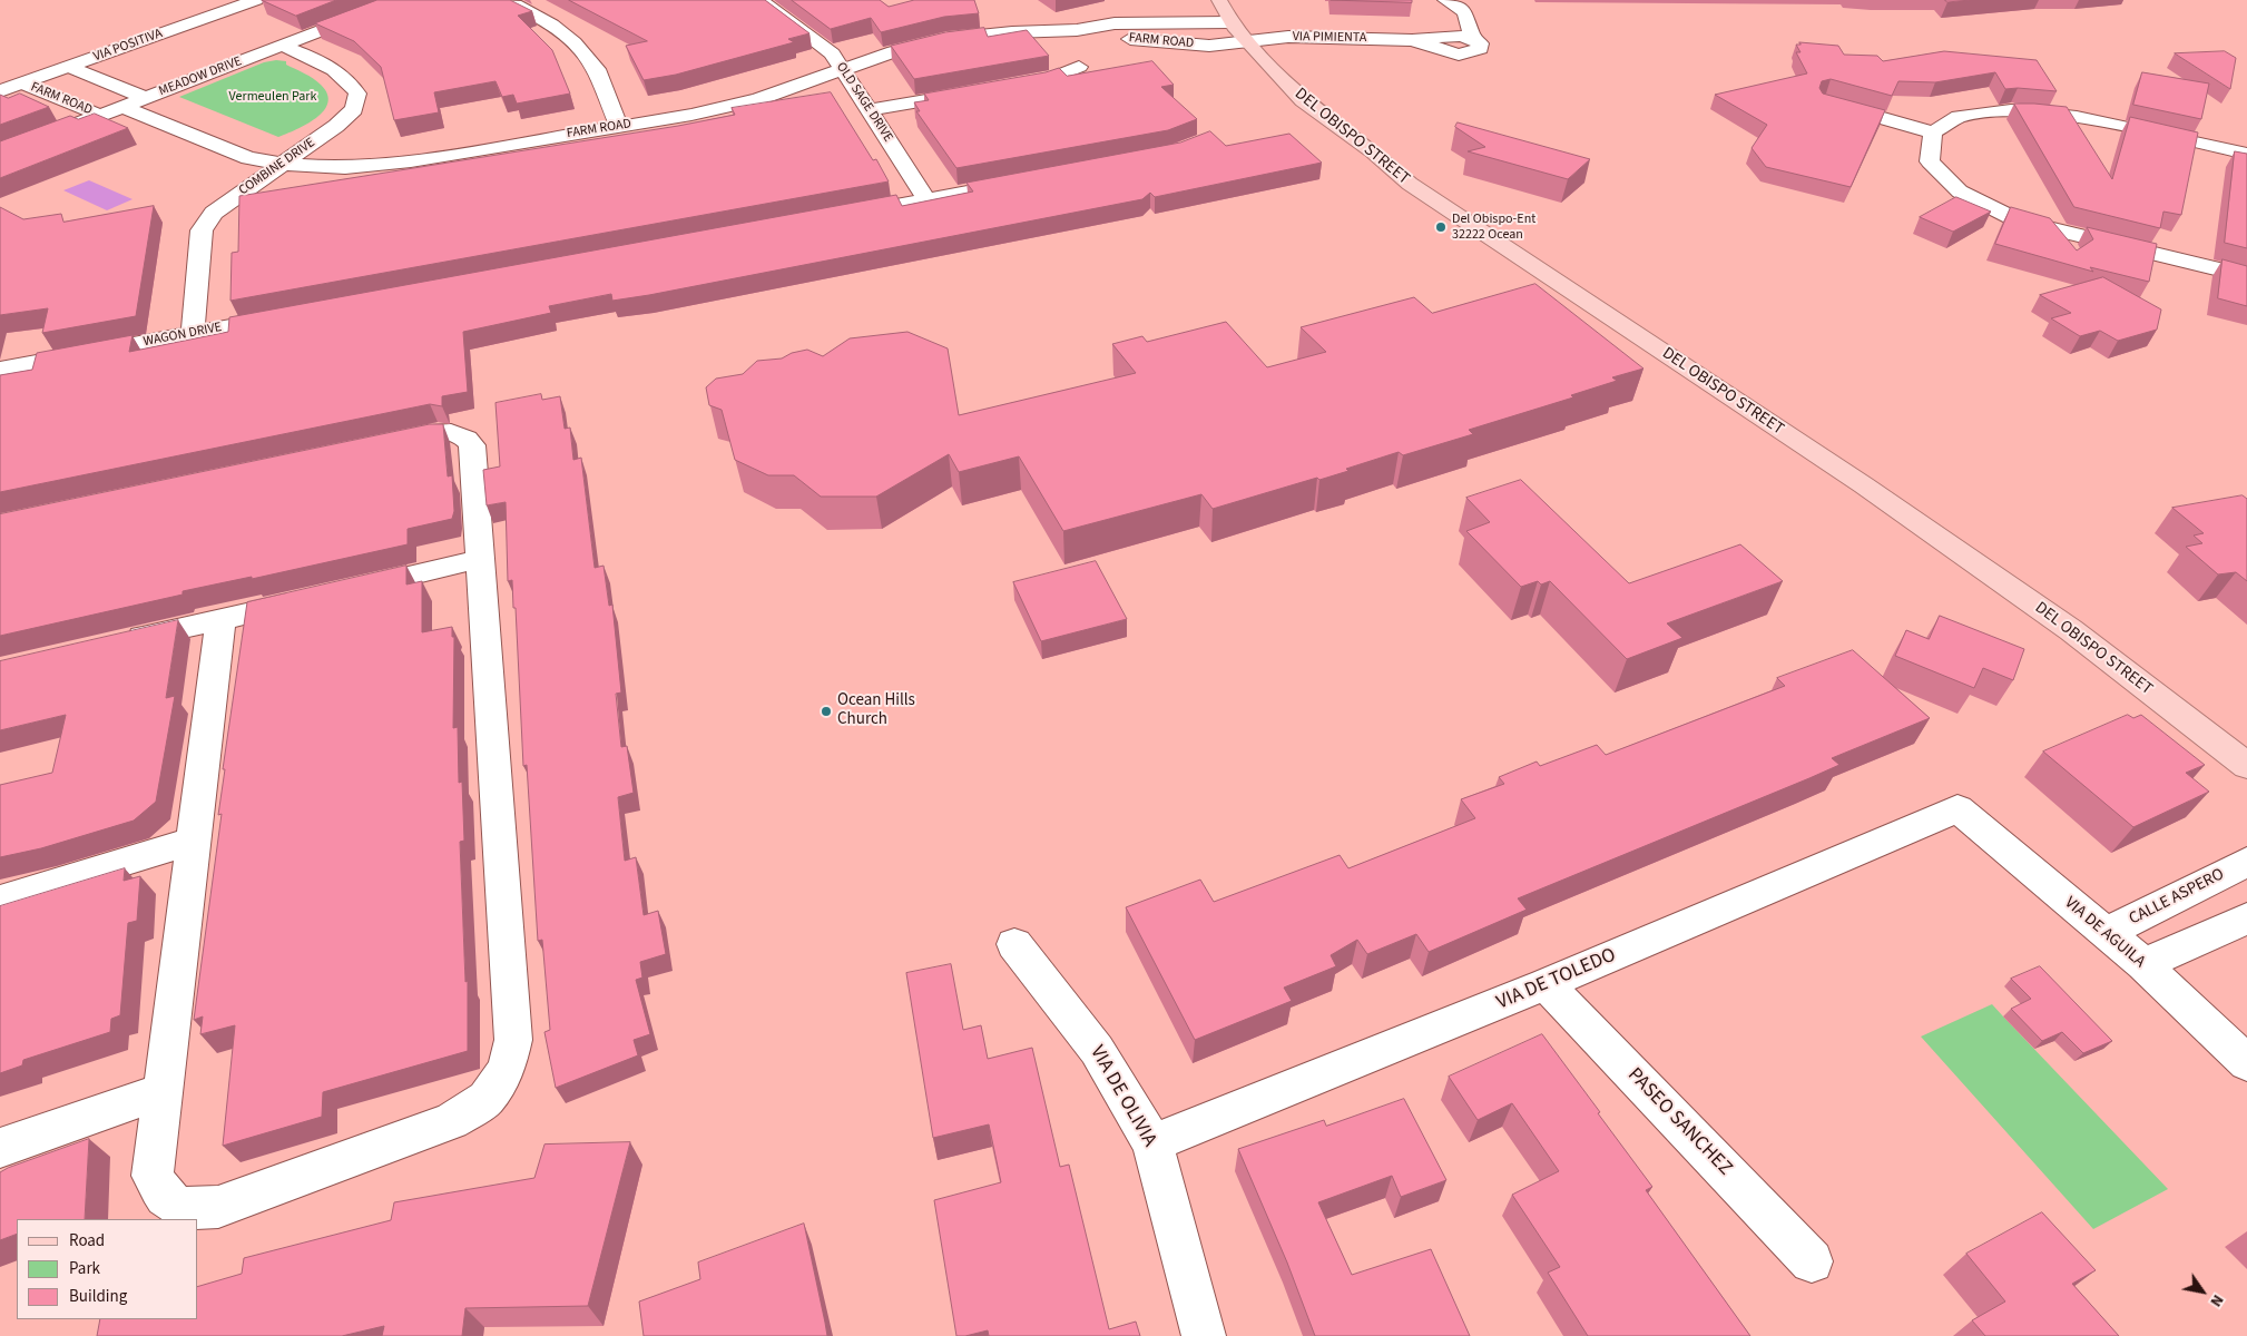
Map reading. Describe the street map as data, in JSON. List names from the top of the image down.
{
  "streets": {
    "main road": ["DEL OBISPO STREET"],
    "street": [
      "VIA PIMIENTA",
      "FARM ROAD",
      "VIA POSITIVA",
      "MEADOW DRIVE",
      "OLD SAGE DRIVE",
      "COMBINE DRIVE",
      "WAGON DRIVE",
      "CALLE ASPERO",
      "VIA DE AGUILA",
      "VIA DE TOLEDO",
      "VIA DE OLIVIA",
      "PASEO SANCHEZ"
    ]
  },
  "crossings": [
    ["VIA PIMIENTA", "FARM ROAD"],
    ["VIA PIMIENTA", "DEL OBISPO STREET"],
    ["FARM ROAD", "VIA POSITIVA"],
    ["FARM ROAD", "MEADOW DRIVE"],
    ["FARM ROAD", "OLD SAGE DRIVE"],
    ["FARM ROAD", "DEL OBISPO STREET"],
    ["FARM ROAD", "COMBINE DRIVE"],
    ["MEADOW DRIVE", "COMBINE DRIVE"],
    ["COMBINE DRIVE", "WAGON DRIVE"],
    ["CALLE ASPERO", "VIA DE AGUILA"],
    ["VIA DE AGUILA", "VIA DE TOLEDO"],
    ["VIA DE TOLEDO", "VIA DE OLIVIA"],
    ["VIA DE TOLEDO", "PASEO SANCHEZ"]
  ],
  "parks": ["Vermeulen Park"],
  "places": ["Del Obispo-Ent 32222 Ocean", "Ocean Hills Church"],
  "legend": ["Road", "Park", "Building"],
  "north": "bottom right"
}
